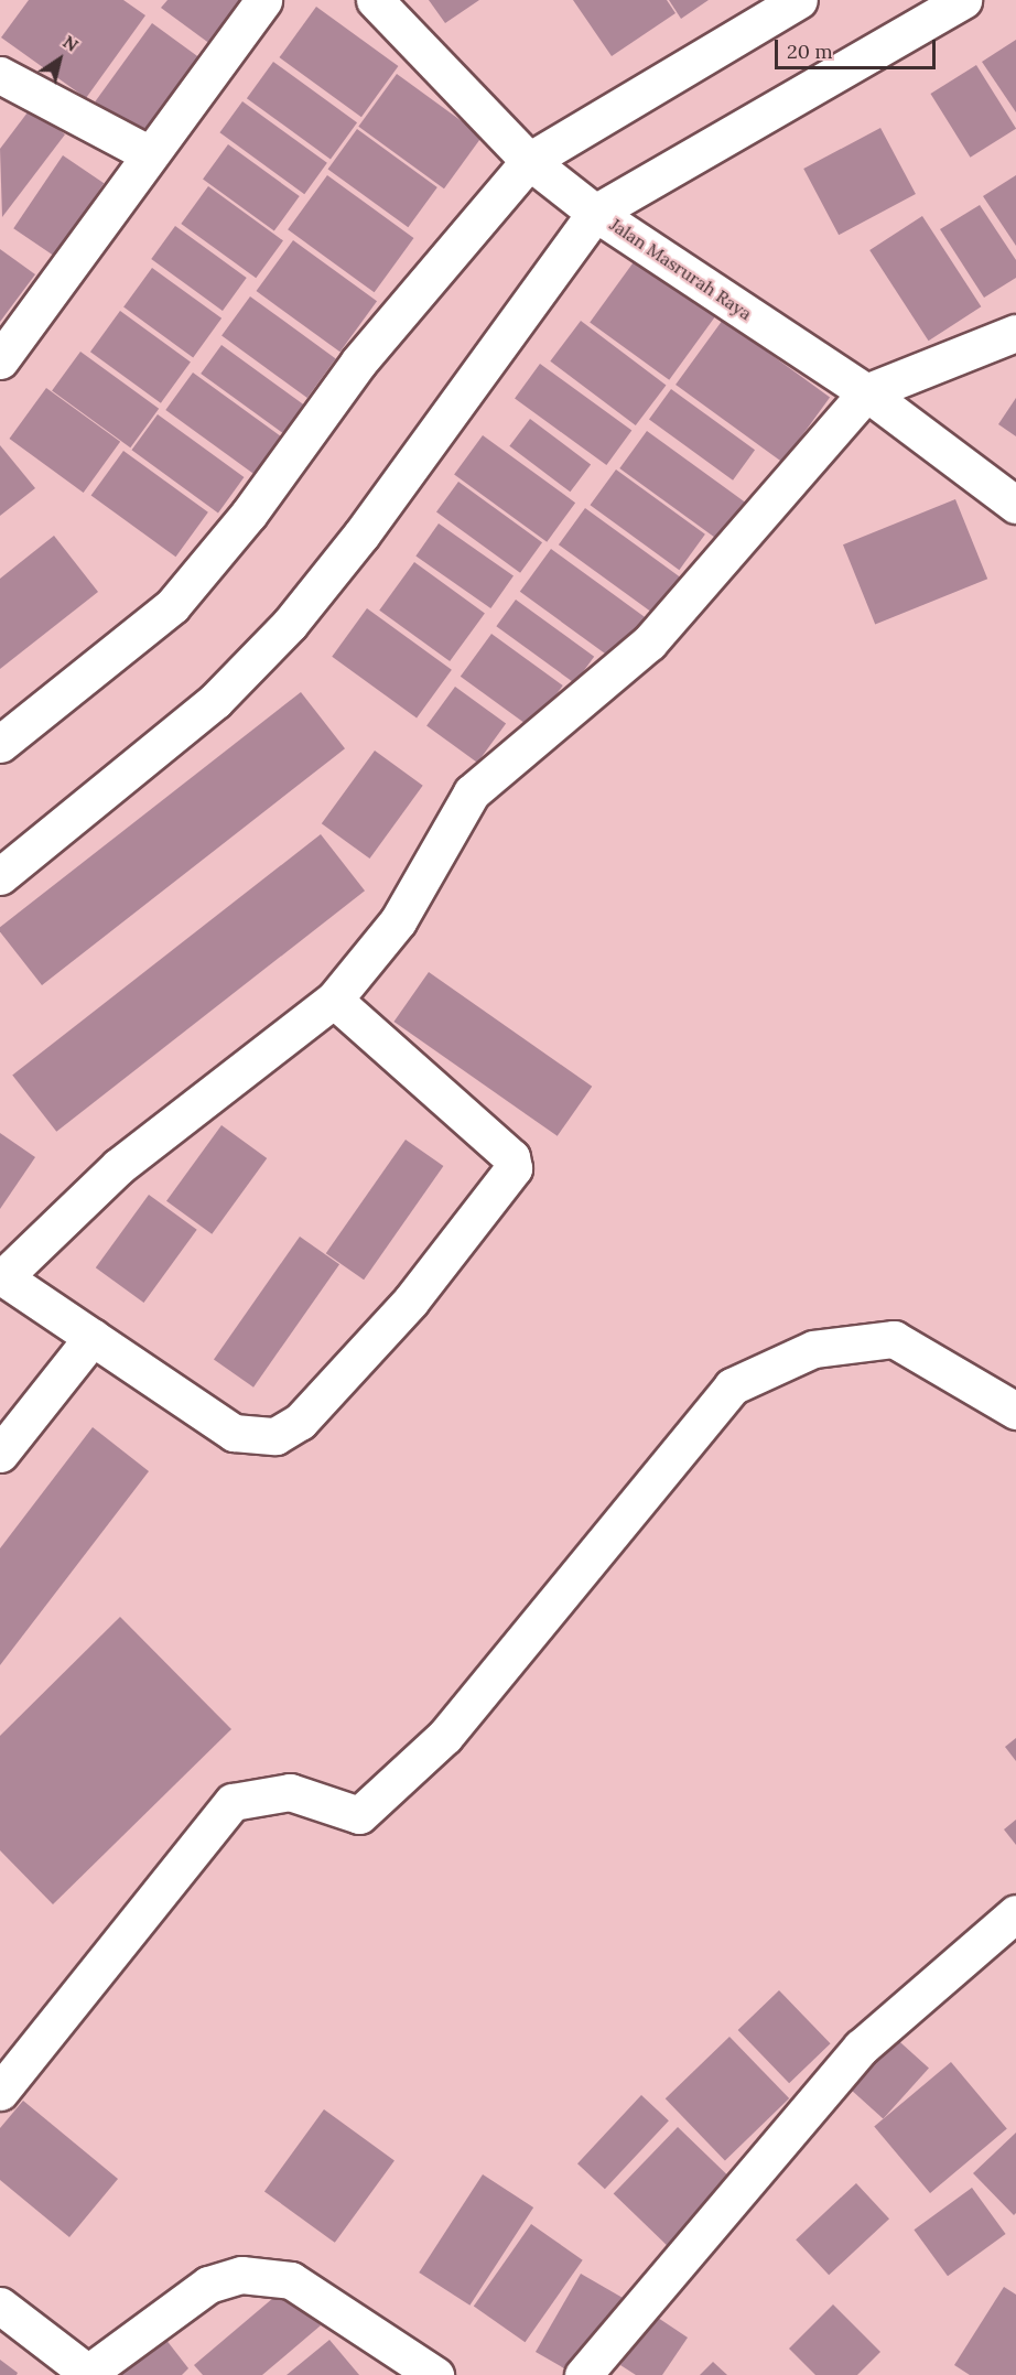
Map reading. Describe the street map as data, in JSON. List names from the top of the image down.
{
  "streets": {
    "street": ["Jalan Masrurah Raya"]
  },
  "scale_bar": "20 m",
  "north": "top right"
}
